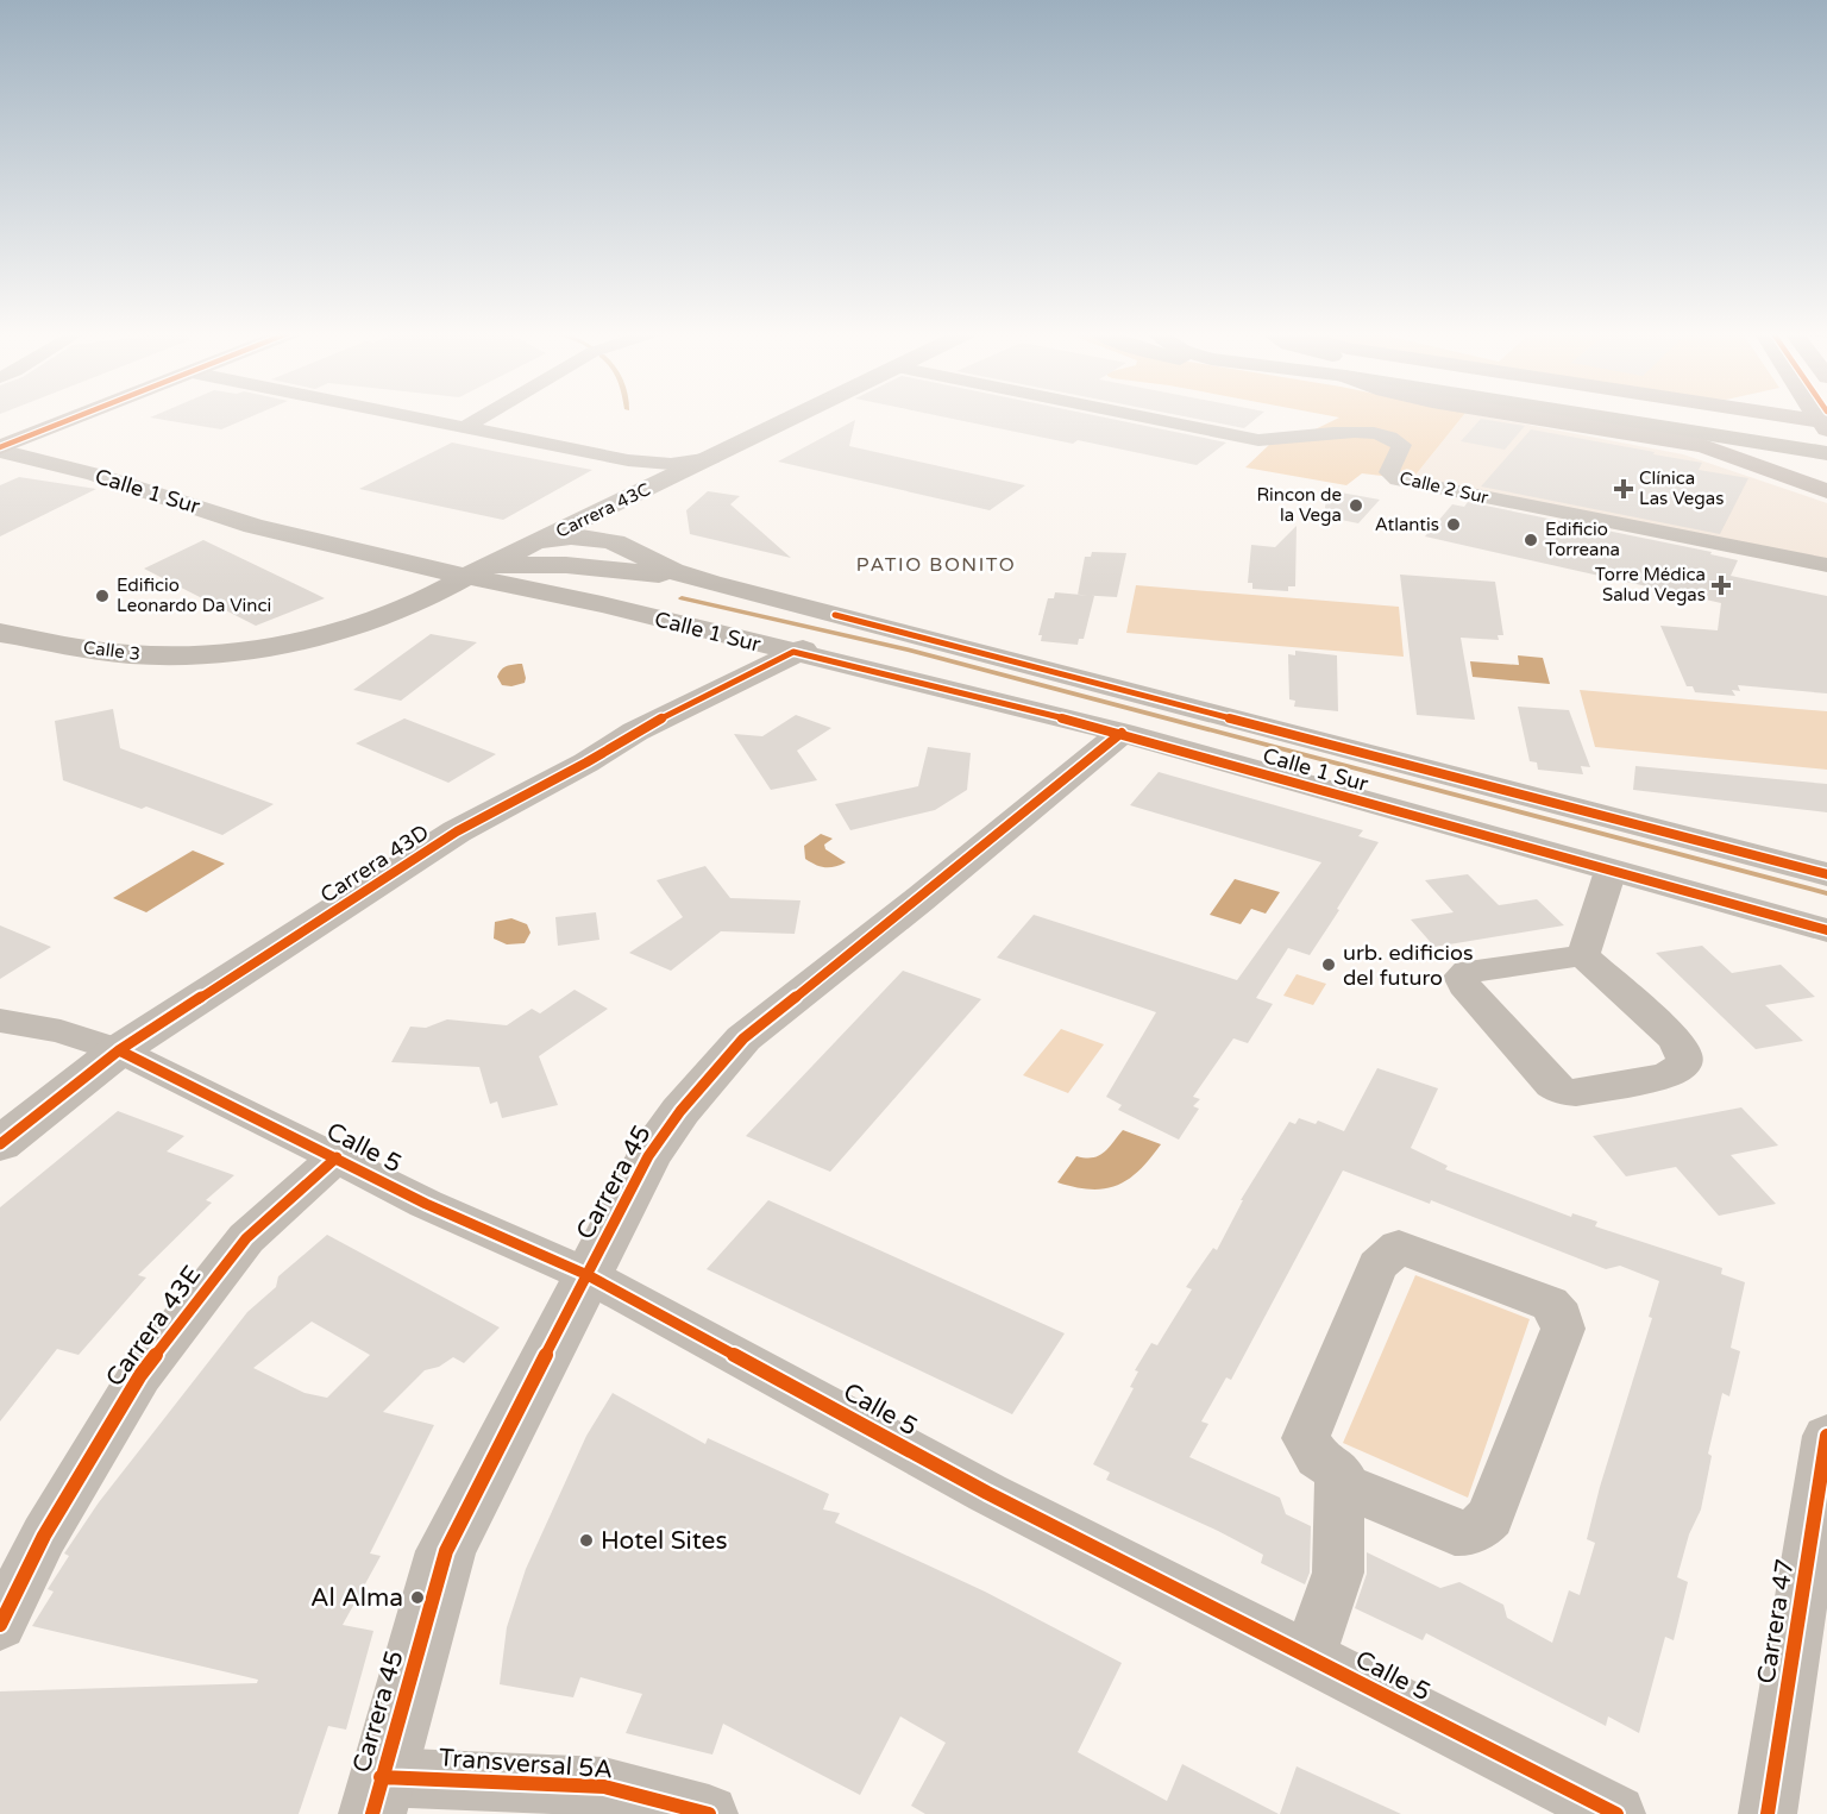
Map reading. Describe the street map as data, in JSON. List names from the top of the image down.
{
  "streets": {
    "street": [
      "Calle 2 Sur",
      "Calle 1 Sur",
      "Carrera 43C",
      "Calle 3",
      "Carrera 43D",
      "Calle 5",
      "Carrera 45",
      "Carrera 43E",
      "Carrera 47",
      "Transversal 5A"
    ]
  },
  "crossings": [
    ["Calle 1 Sur", "Carrera 43C"],
    ["Calle 1 Sur", "Carrera 43D"],
    ["Calle 1 Sur", "Carrera 45"],
    ["Carrera 43C", "Calle 3"],
    ["Carrera 43D", "Calle 5"],
    ["Calle 5", "Carrera 45"],
    ["Calle 5", "Carrera 43E"],
    ["Carrera 45", "Transversal 5A"]
  ],
  "districts": ["PATIO BONITO"],
  "places": {
    "health": ["Clínica Las Vegas", "Torre Médica Salud Vegas"],
    "other": [
      "Rincon de la Vega",
      "Atlantis",
      "Edificio Torreana",
      "Edificio Leonardo Da Vinci",
      "urb. edificios del futuro",
      "Hotel Sites",
      "Al Alma"
    ]
  }
}
